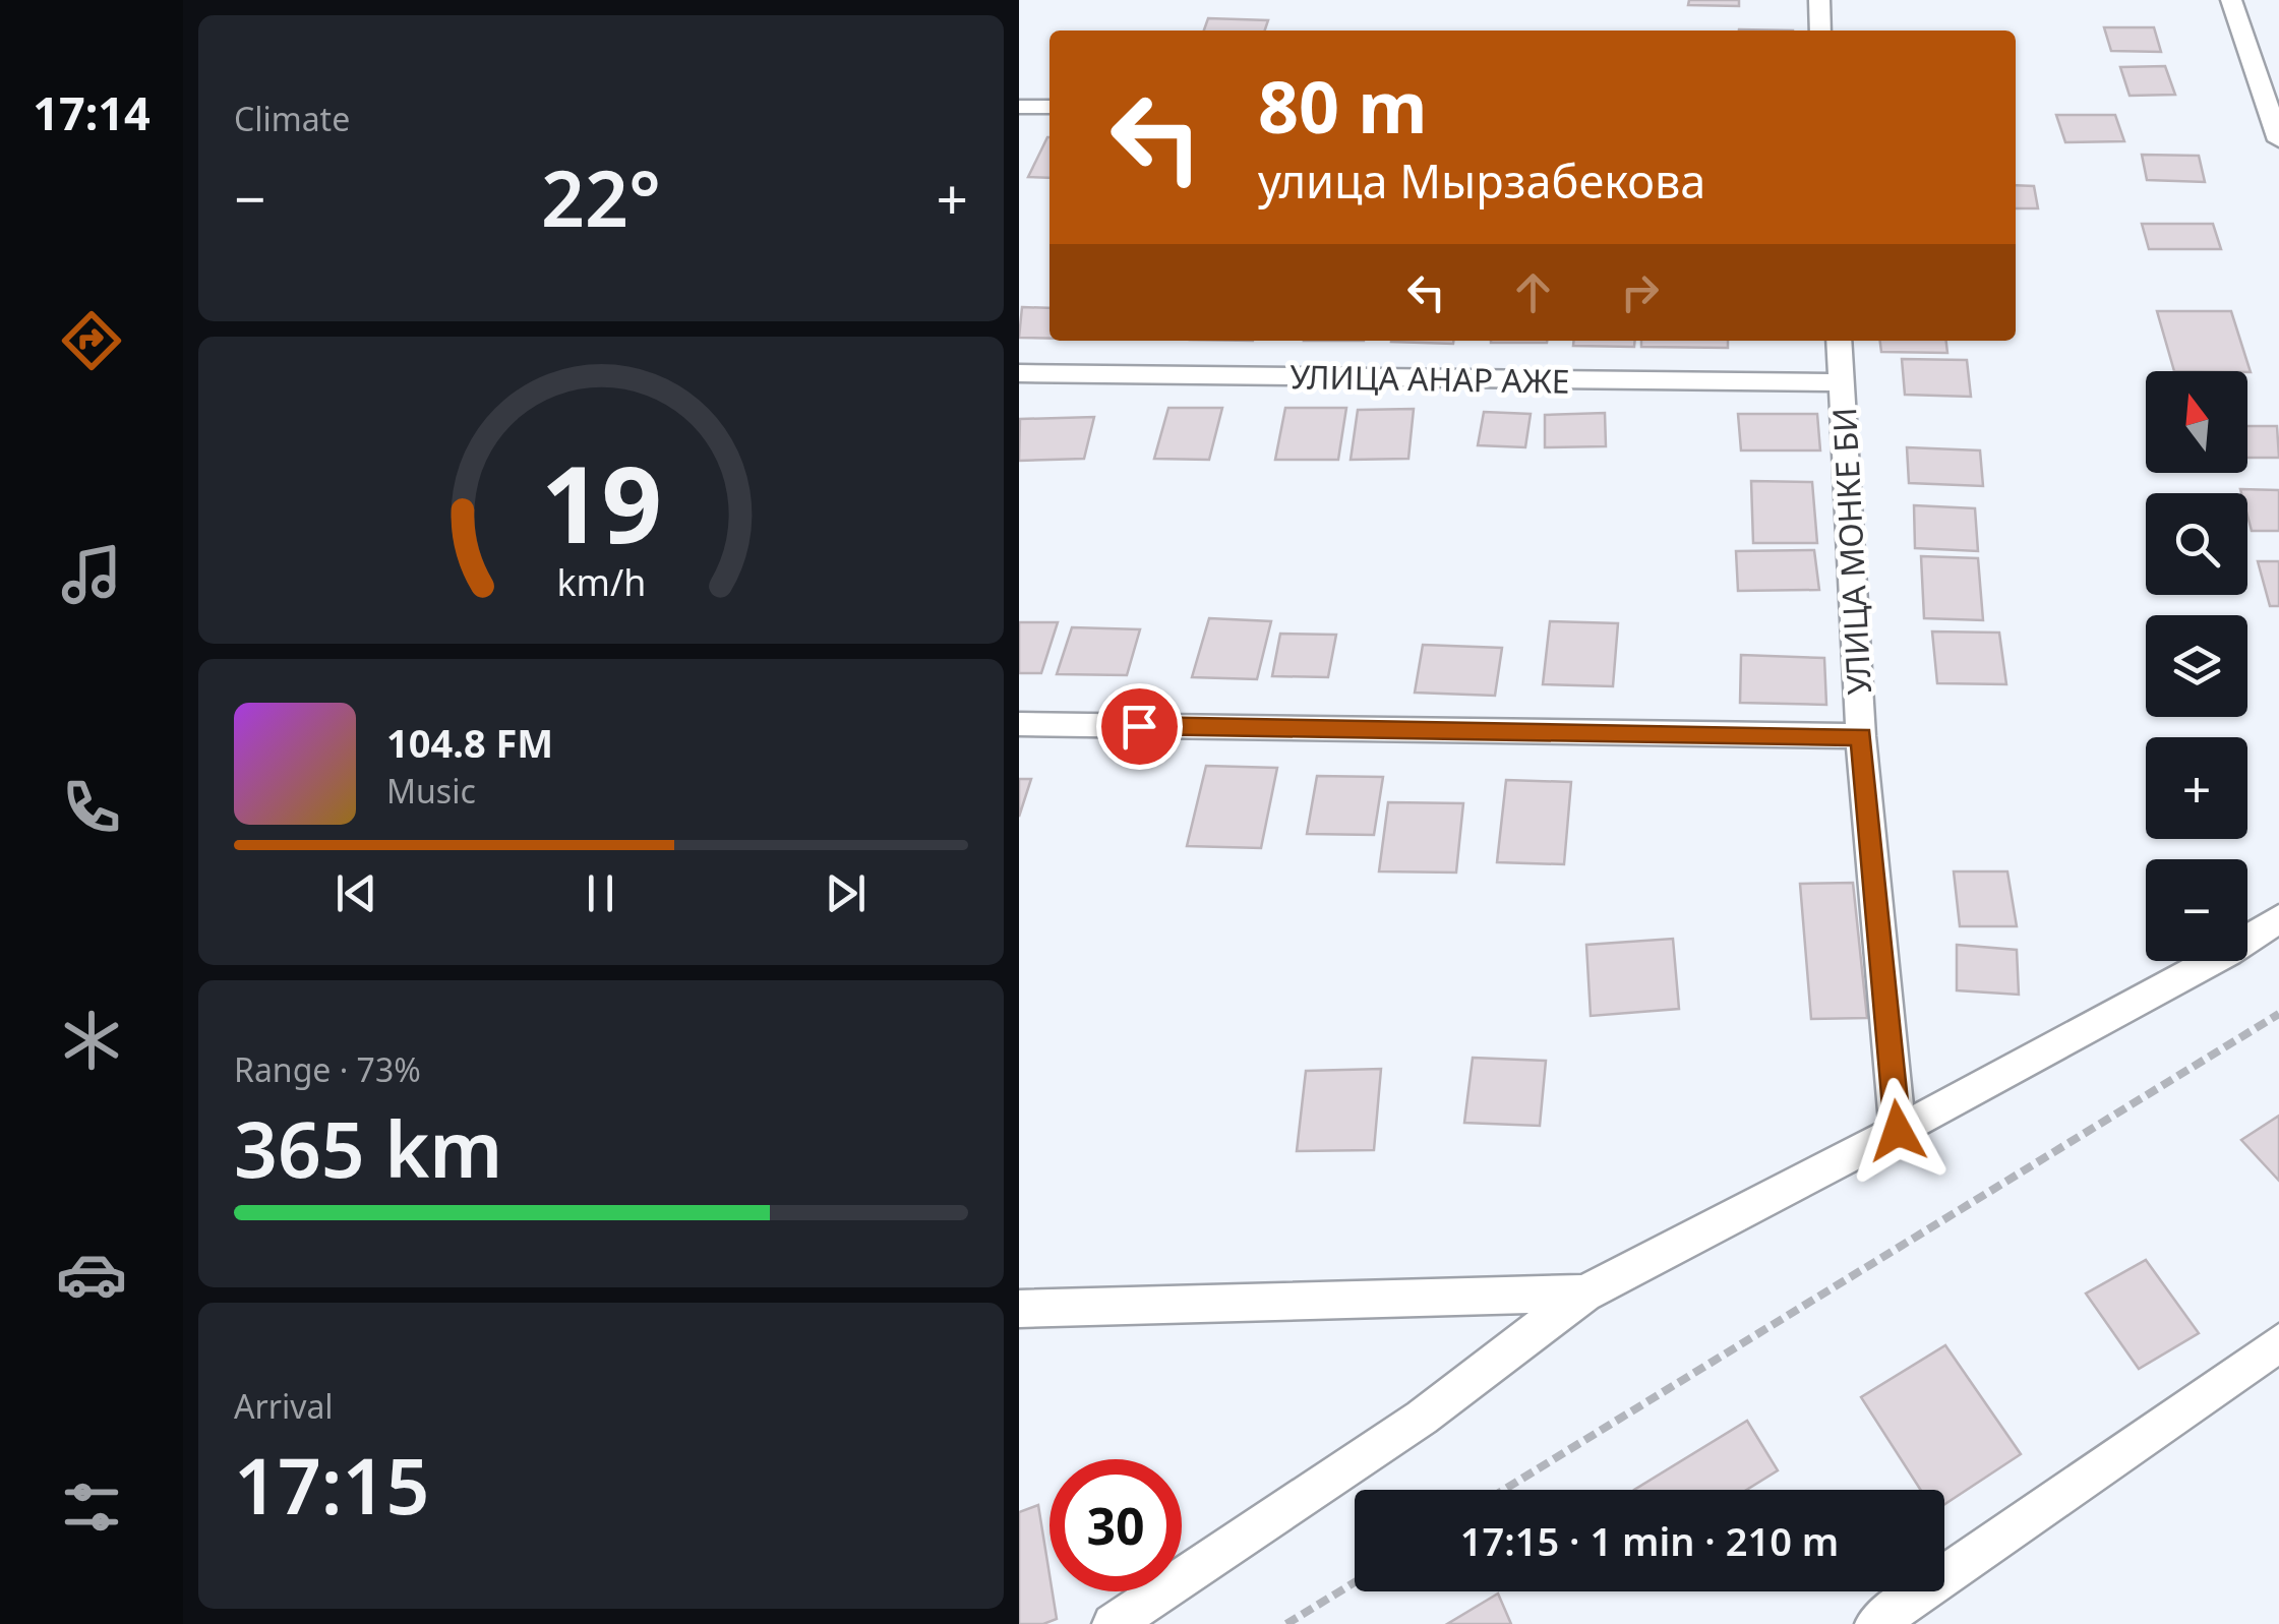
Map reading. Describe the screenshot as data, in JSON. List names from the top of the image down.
{
  "streets": {
    "street": ["УЛИЦА АНАР АЖЕ", "УЛИЦА МОНКЕ БИ"]
  },
  "crossings": [
    ["УЛИЦА АНАР АЖЕ", "УЛИЦА МОНКЕ БИ"]
  ],
  "north": "top",
  "page": {
    "tabs": "17:14",
    "tile": [
      "Climate",
      ["Range · 73%", "365 km"],
      ["Arrival", "17:15"]
    ],
    "turn": ["80 m", "улица Мырзабекова"],
    "heat": ["−", "22°", "+"],
    "map_buttons": ["+", "−"],
    "song": ["104.8 FM", "Music"],
    "limit": "30",
    "trip": "17:15 · 1 min · 210 m",
    "gauge": ["19", "km/h"]
  }
}
